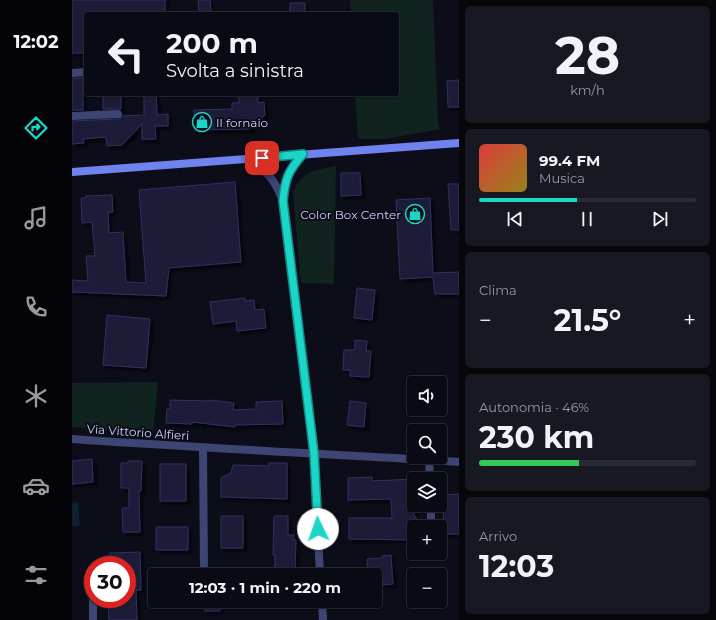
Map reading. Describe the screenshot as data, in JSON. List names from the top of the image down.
{
  "streets": {
    "street": ["Via Vittorio Alfieri"]
  },
  "places": {
    "shop": ["Il fornaio", "Color Box Center"]
  },
  "page": {
    "tabs": "12:02",
    "tile": [
      ["28", "km/h"],
      "Clima",
      ["Autonomia · 46%", "230 km"],
      ["Arrivo", "12:03"]
    ],
    "turn": ["200 m", "Svolta a sinistra"],
    "song": ["99.4 FM", "Musica"],
    "heat": ["−", "21.5°", "+"],
    "map_buttons": ["+", "−"],
    "limit": "30",
    "trip": "12:03 · 1 min · 220 m"
  }
}
